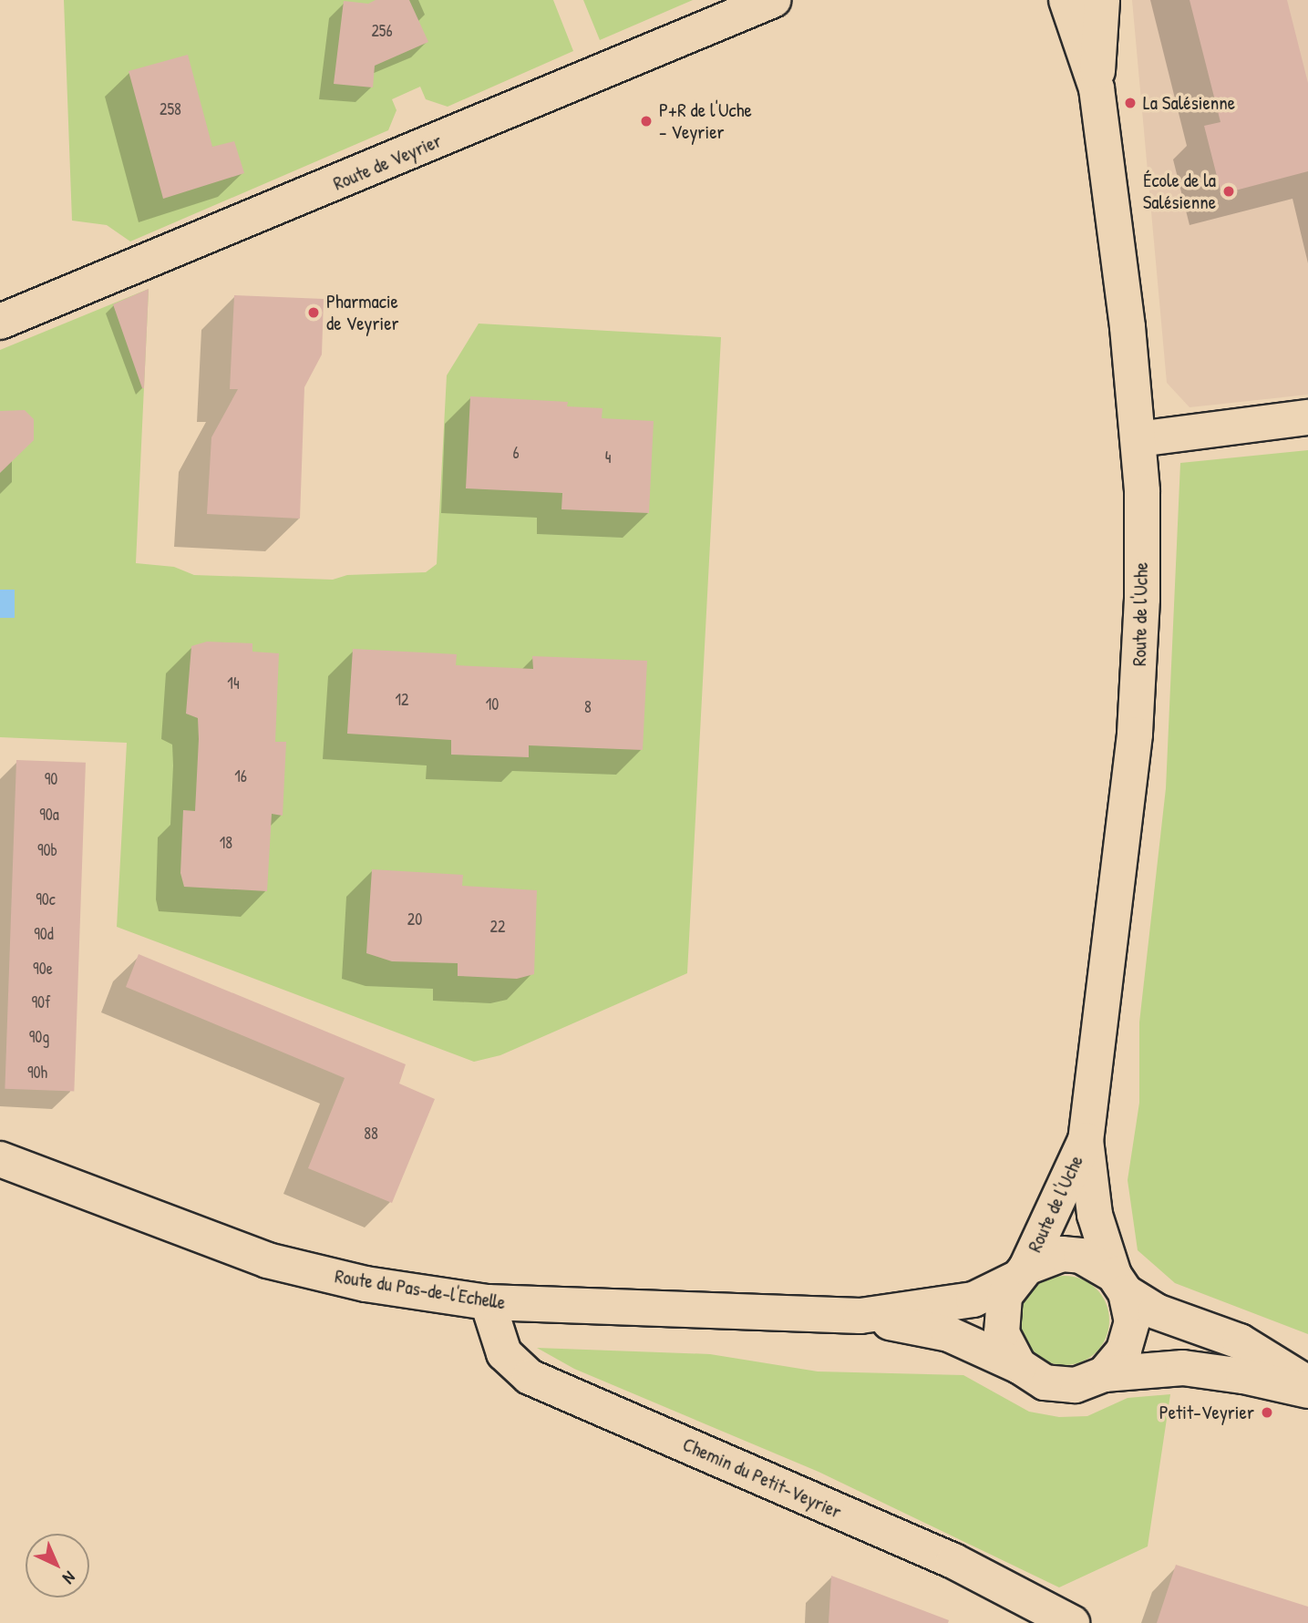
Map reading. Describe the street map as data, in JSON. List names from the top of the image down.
{
  "streets": {
    "street": [
      "Route de Veyrier",
      "Route de l'Uche",
      "Route du Pas-de-l'Echelle",
      "Chemin du Petit-Veyrier"
    ]
  },
  "crossings": [
    ["Route de l'Uche", "Route du Pas-de-l'Echelle"],
    ["Route du Pas-de-l'Echelle", "Chemin du Petit-Veyrier"]
  ],
  "places": [
    "La Salésienne",
    "P+R de l'Uche - Veyrier",
    "École de la Salésienne",
    "Pharmacie de Veyrier",
    "Petit-Veyrier"
  ],
  "house_numbers": [
    "256",
    "258",
    "6",
    "4",
    "14",
    "12",
    "10",
    "8",
    "16",
    "90",
    "90a",
    "18",
    "90b",
    "90c",
    "20",
    "22",
    "90d",
    "90e",
    "90f",
    "90g",
    "90h",
    "88"
  ],
  "north": "bottom right"
}
